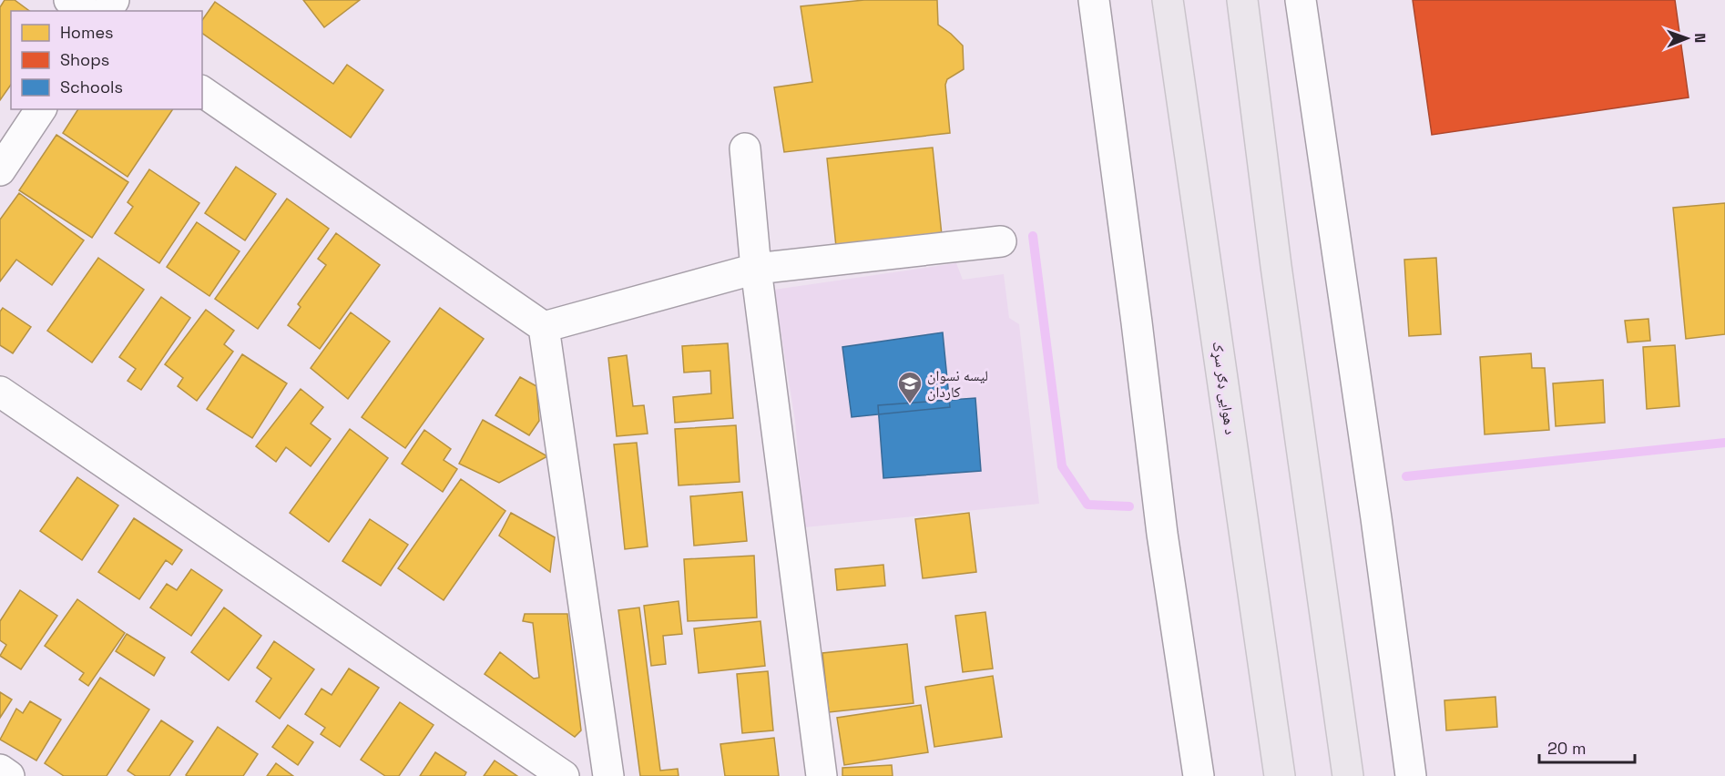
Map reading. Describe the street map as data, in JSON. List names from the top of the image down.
{
  "streets": {
    "main road": ["د هوایی ډګر سړک"]
  },
  "places": {
    "school or university": ["لیسه نسوان کاردان"]
  },
  "legend": ["Homes", "Shops", "Schools"],
  "scale_bar": "20 m",
  "north": "right"
}
